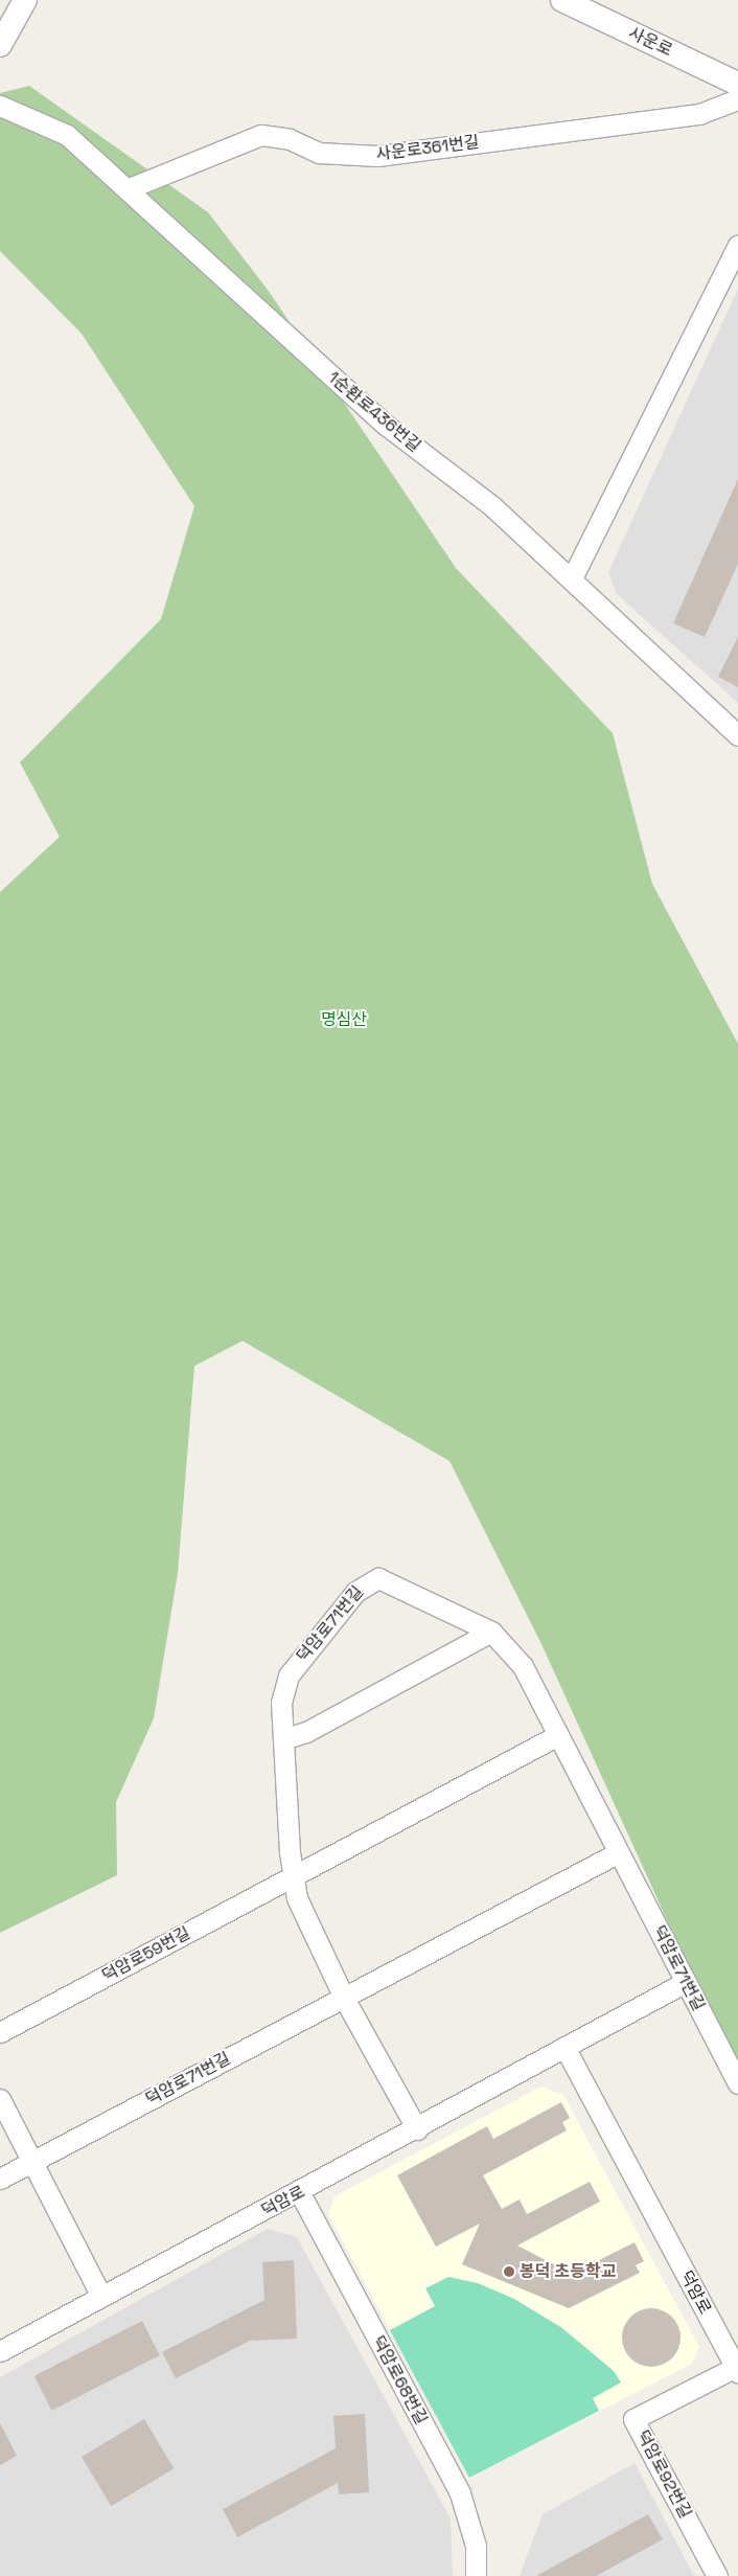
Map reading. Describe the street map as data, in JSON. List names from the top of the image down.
{
  "streets": {
    "street": [
      "사운로",
      "사운로361번길",
      "1순환로436번길",
      "덕암로71번길",
      "덕암로59번길",
      "덕암로",
      "덕암로68번길",
      "덕암로92번길"
    ]
  },
  "crossings": [
    ["사운로361번길", "1순환로436번길"],
    ["덕암로71번길", "덕암로59번길"],
    ["덕암로71번길", "덕암로"],
    ["덕암로", "덕암로68번길"],
    ["덕암로", "덕암로92번길"]
  ],
  "parks": ["명심산"],
  "places": ["봉덕 초등학교"]
}
